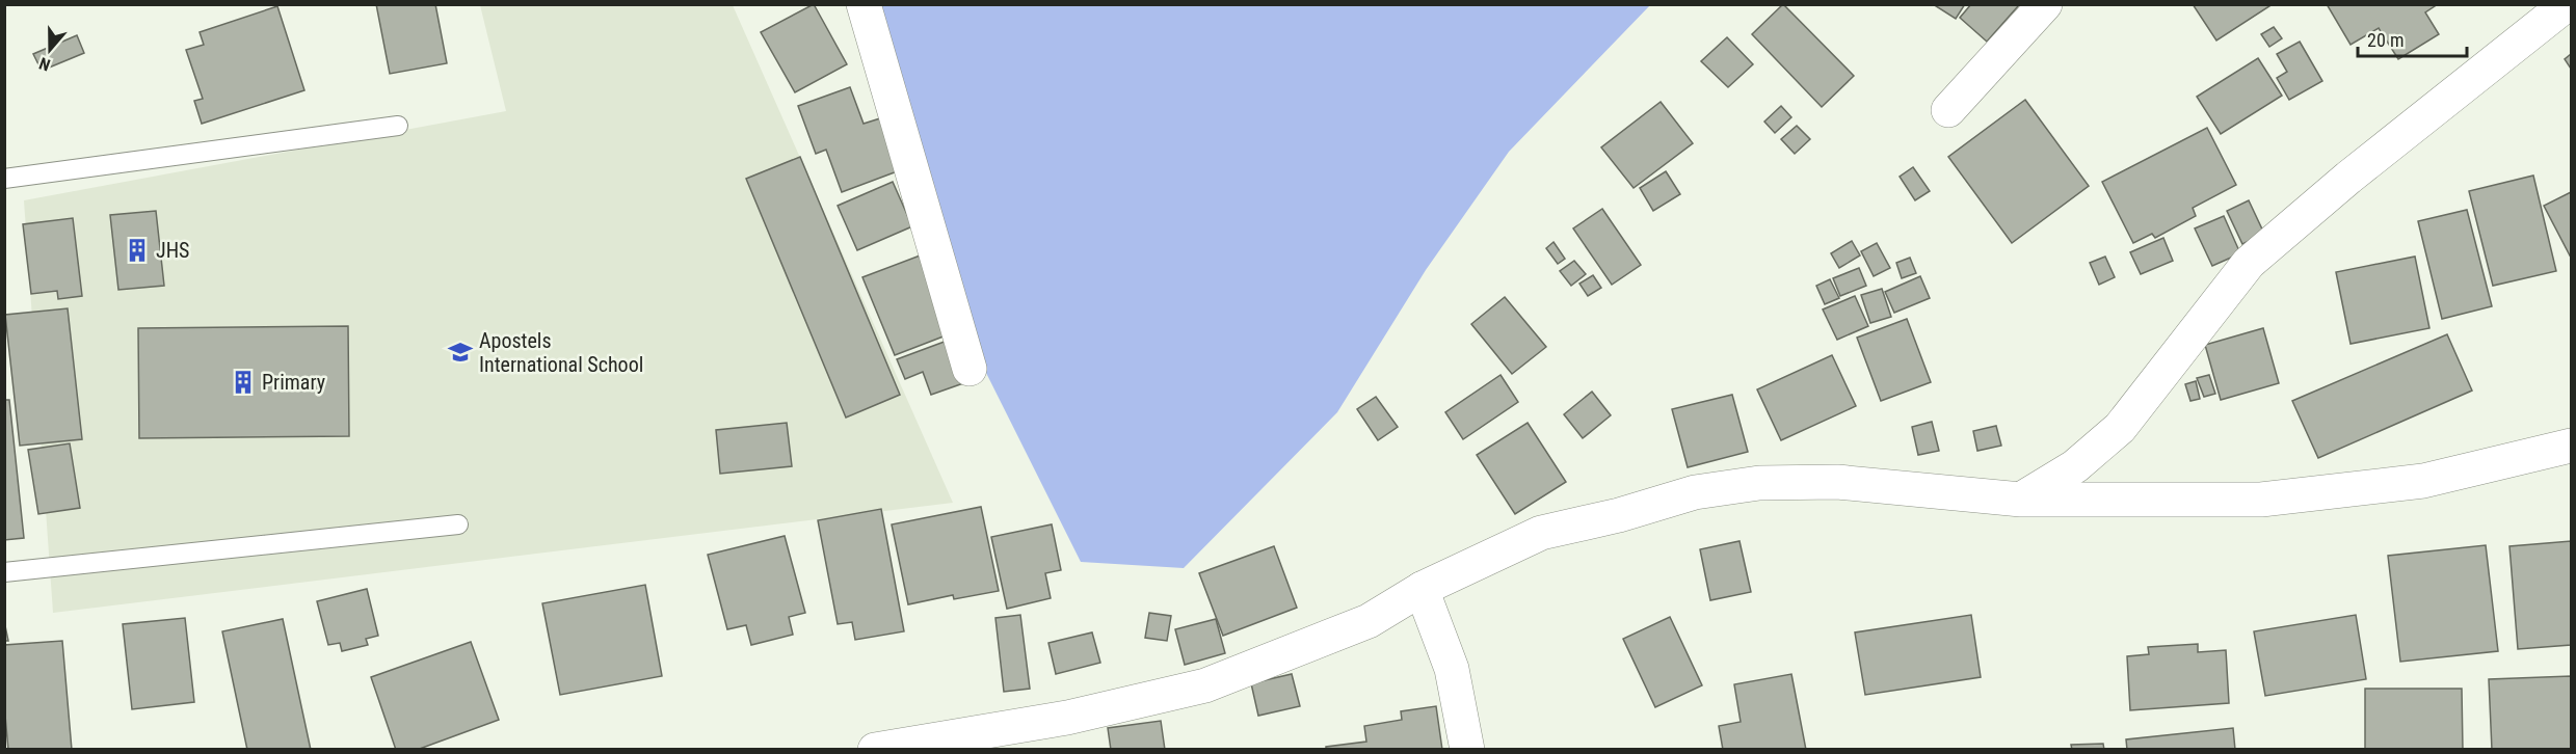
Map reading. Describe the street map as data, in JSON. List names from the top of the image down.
{
  "places": {
    "building": ["JHS", "Primary"],
    "school or university": ["Apostels International School"]
  },
  "scale_bar": "20 m",
  "north": "bottom"
}
